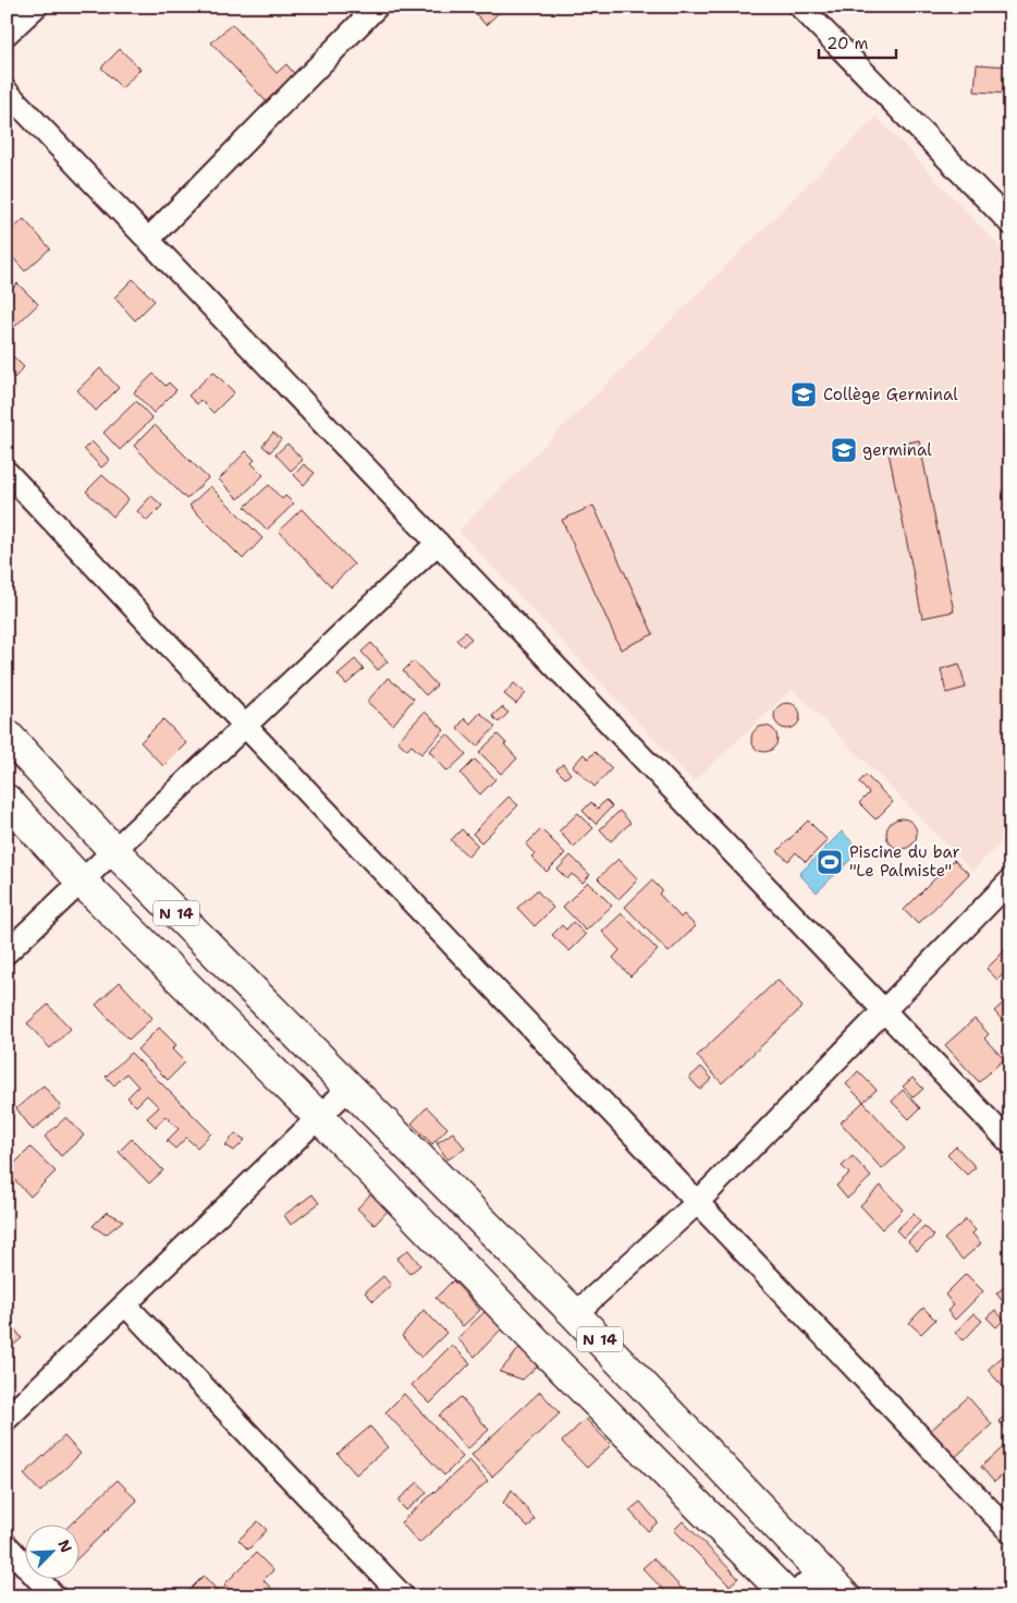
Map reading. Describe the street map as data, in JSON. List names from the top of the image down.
{
  "streets": {
    "main road": ["N 14"]
  },
  "places": {
    "school or university": ["Collège Germinal", "germinal"],
    "sports": ["Piscine du bar \"Le Palmiste\""]
  },
  "scale_bar": "20 m",
  "north": "top right"
}
